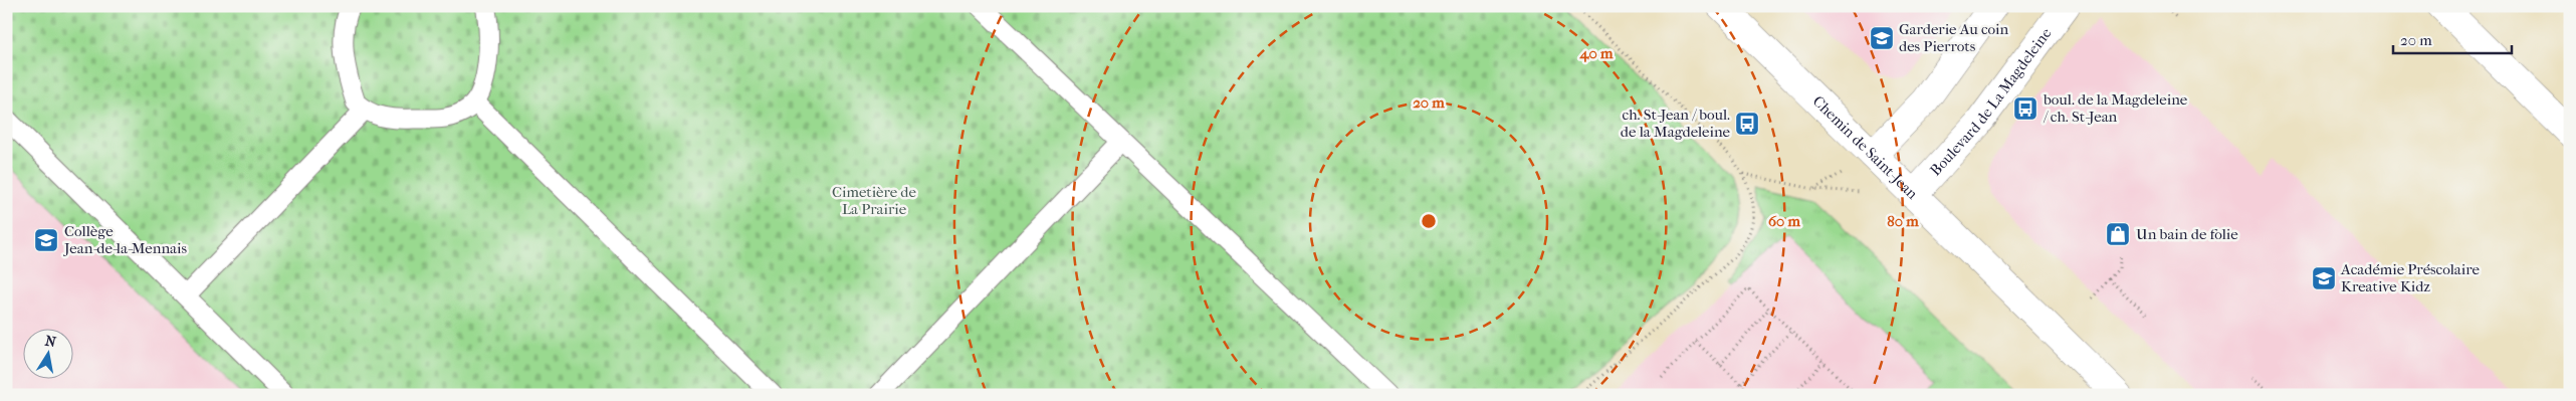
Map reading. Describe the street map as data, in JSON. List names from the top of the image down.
{
  "streets": {
    "street": ["Boulevard de La Magdeleine", "Chemin de Saint-Jean"]
  },
  "crossings": [
    ["Boulevard de La Magdeleine", "Chemin de Saint-Jean"]
  ],
  "parks": ["Cimetière de La Prairie"],
  "places": {
    "school or university": ["Garderie Au coin des Pierrots", "Collège Jean-de-la-Mennais", "Académie Préscolaire Kreative Kidz"],
    "bus stop": ["boul. de la Magdeleine / ch. St-Jean", "ch. St-Jean / boul. de la Magdeleine"],
    "shop": ["Un bain de folie"]
  },
  "scale_bar": "20 m",
  "north": "top",
  "rings": [
    "40 m",
    "20 m",
    "60 m",
    "80 m"
  ]
}
